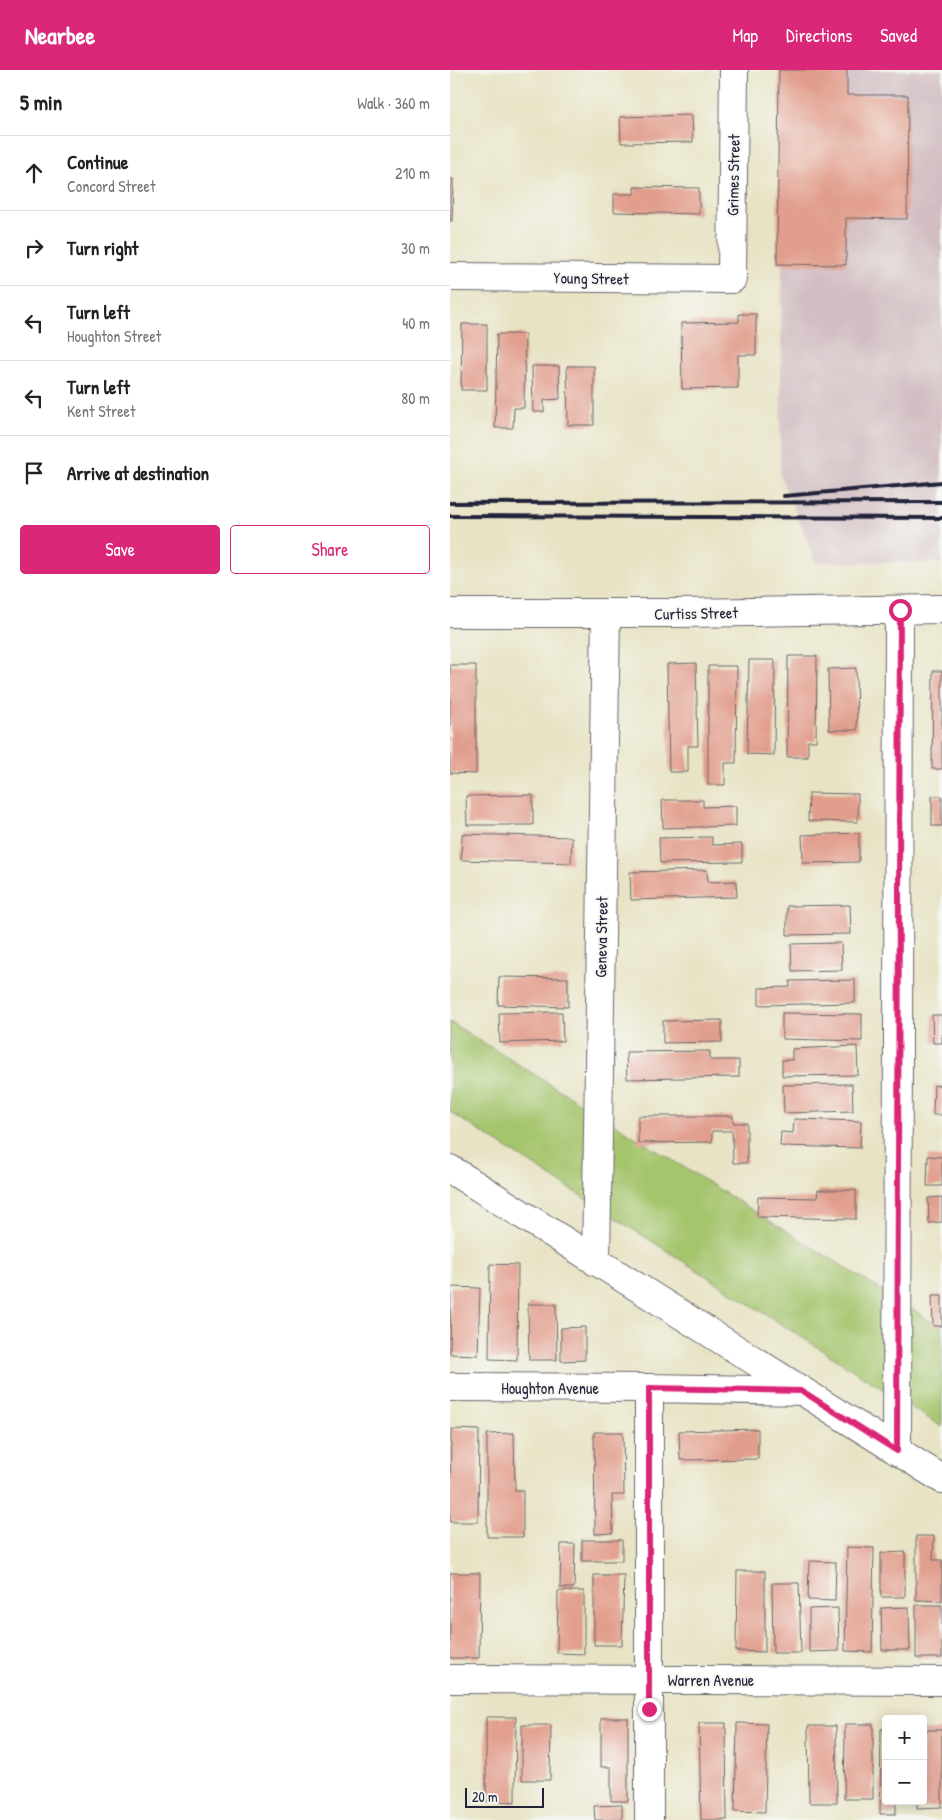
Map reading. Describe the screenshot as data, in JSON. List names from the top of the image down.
{
  "streets": {
    "street": [
      "Grimes Street",
      "Young Street",
      "Curtiss Street",
      "Geneva Street",
      "Houghton Avenue",
      "Warren Avenue"
    ]
  },
  "crossings": [
    ["Grimes Street", "Young Street"],
    ["Curtiss Street", "Geneva Street"]
  ],
  "scale_bar": "20 m",
  "page": {
    "header": "Nearbee",
    "nav": ["Map", "Directions", "Saved"],
    "heading": ["5 min", "Walk · 360 m"],
    "list": [
      ["Continue", "Concord Street", "210 m"],
      ["Turn right", "30 m"],
      ["Turn left", "Houghton Street", "40 m"],
      ["Turn left", "Kent Street", "80 m"],
      "Arrive at destination"
    ],
    "buttons": ["Save", "Share"],
    "map_buttons": ["+", "−"],
    "scale": "20 m"
  }
}
